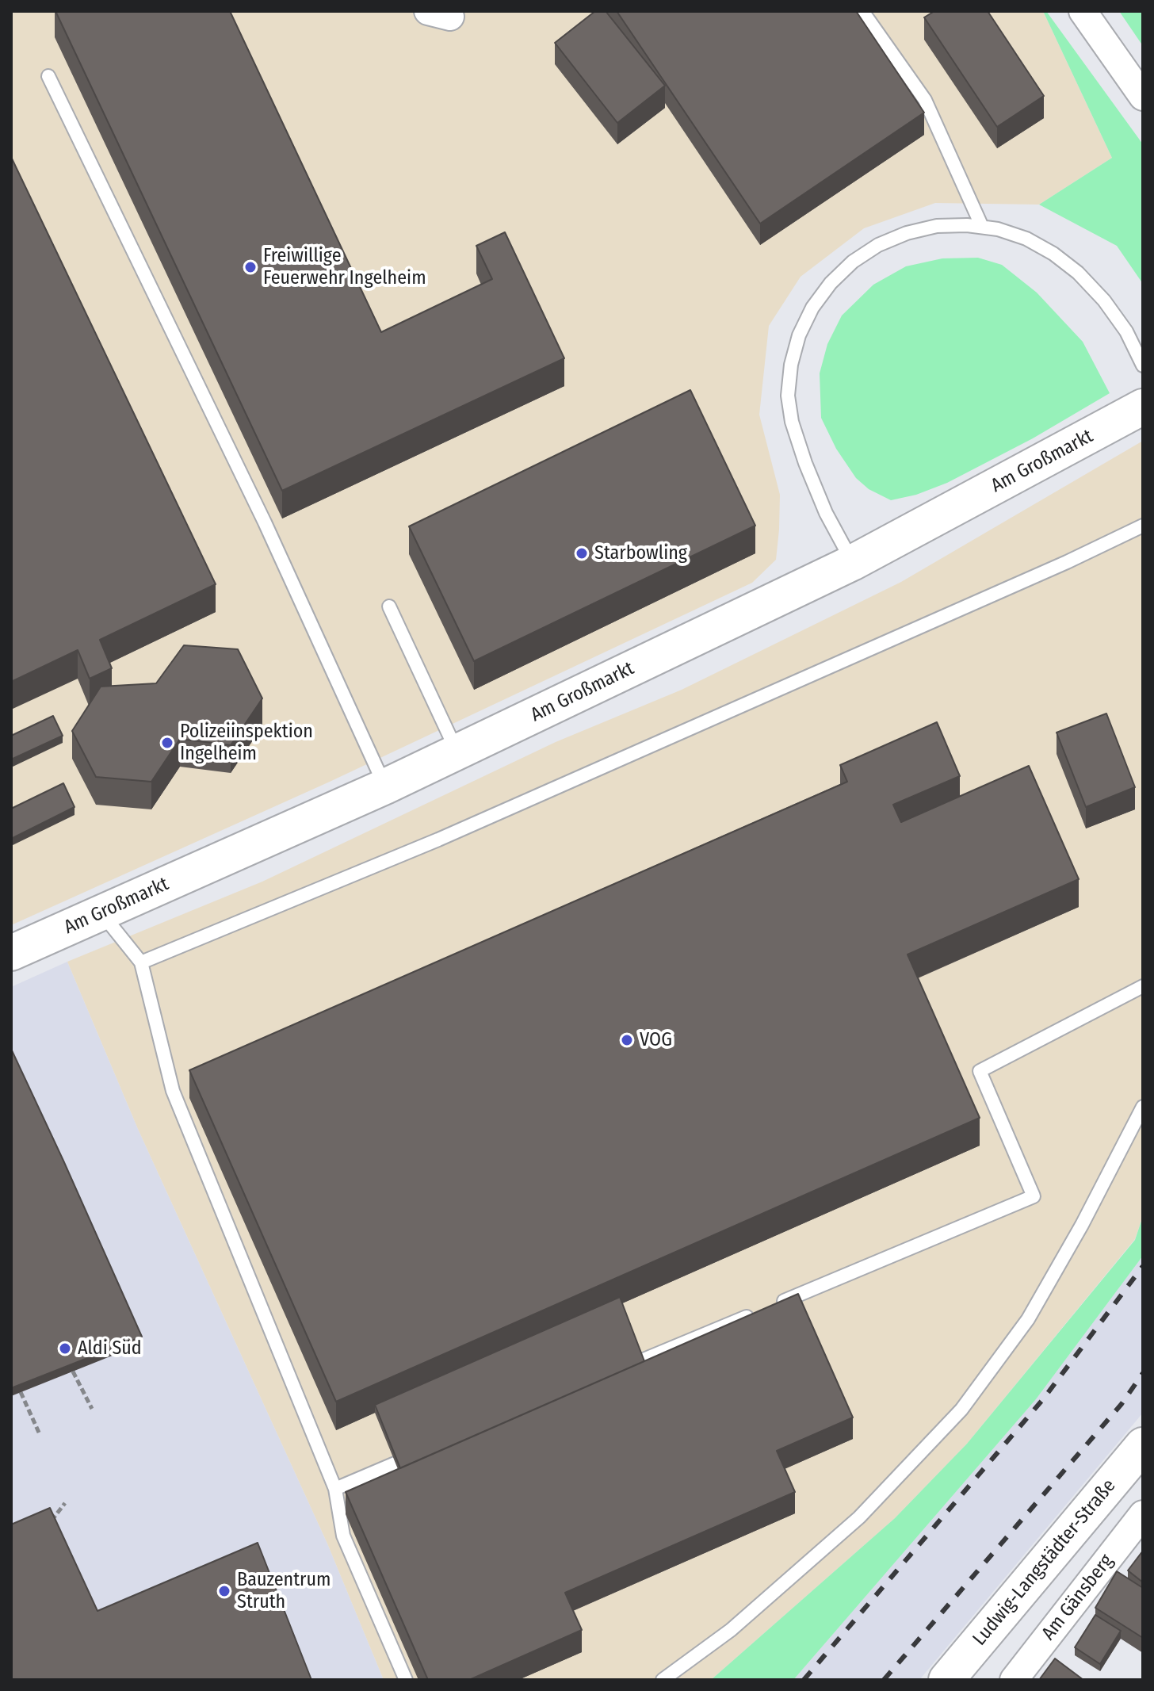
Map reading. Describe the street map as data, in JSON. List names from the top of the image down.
{
  "streets": {
    "main road": ["Am Großmarkt", "Ludwig-Langstädter-Straße"],
    "street": ["Am Gänsberg"]
  },
  "places": [
    "Freiwillige Feuerwehr Ingelheim",
    "Starbowling",
    "Polizeiinspektion Ingelheim",
    "VOG",
    "Aldi Süd",
    "Bauzentrum Struth"
  ]
}
